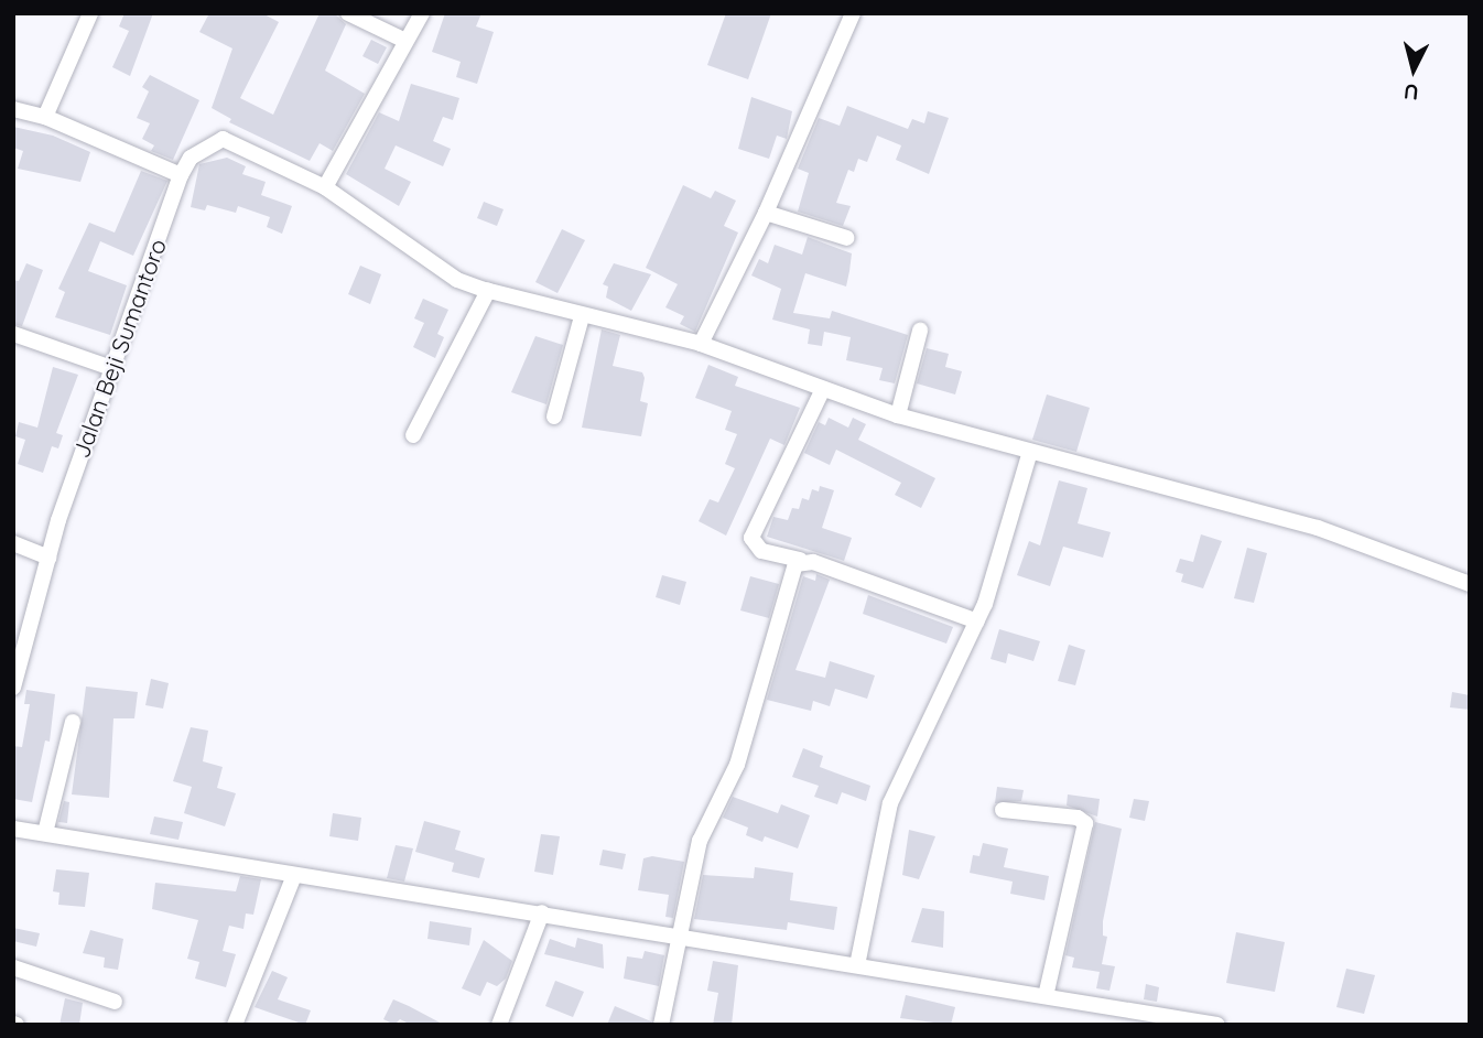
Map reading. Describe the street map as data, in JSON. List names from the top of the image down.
{
  "streets": {
    "street": ["Jalan Beji Sumantoro"]
  },
  "north": "bottom"
}
